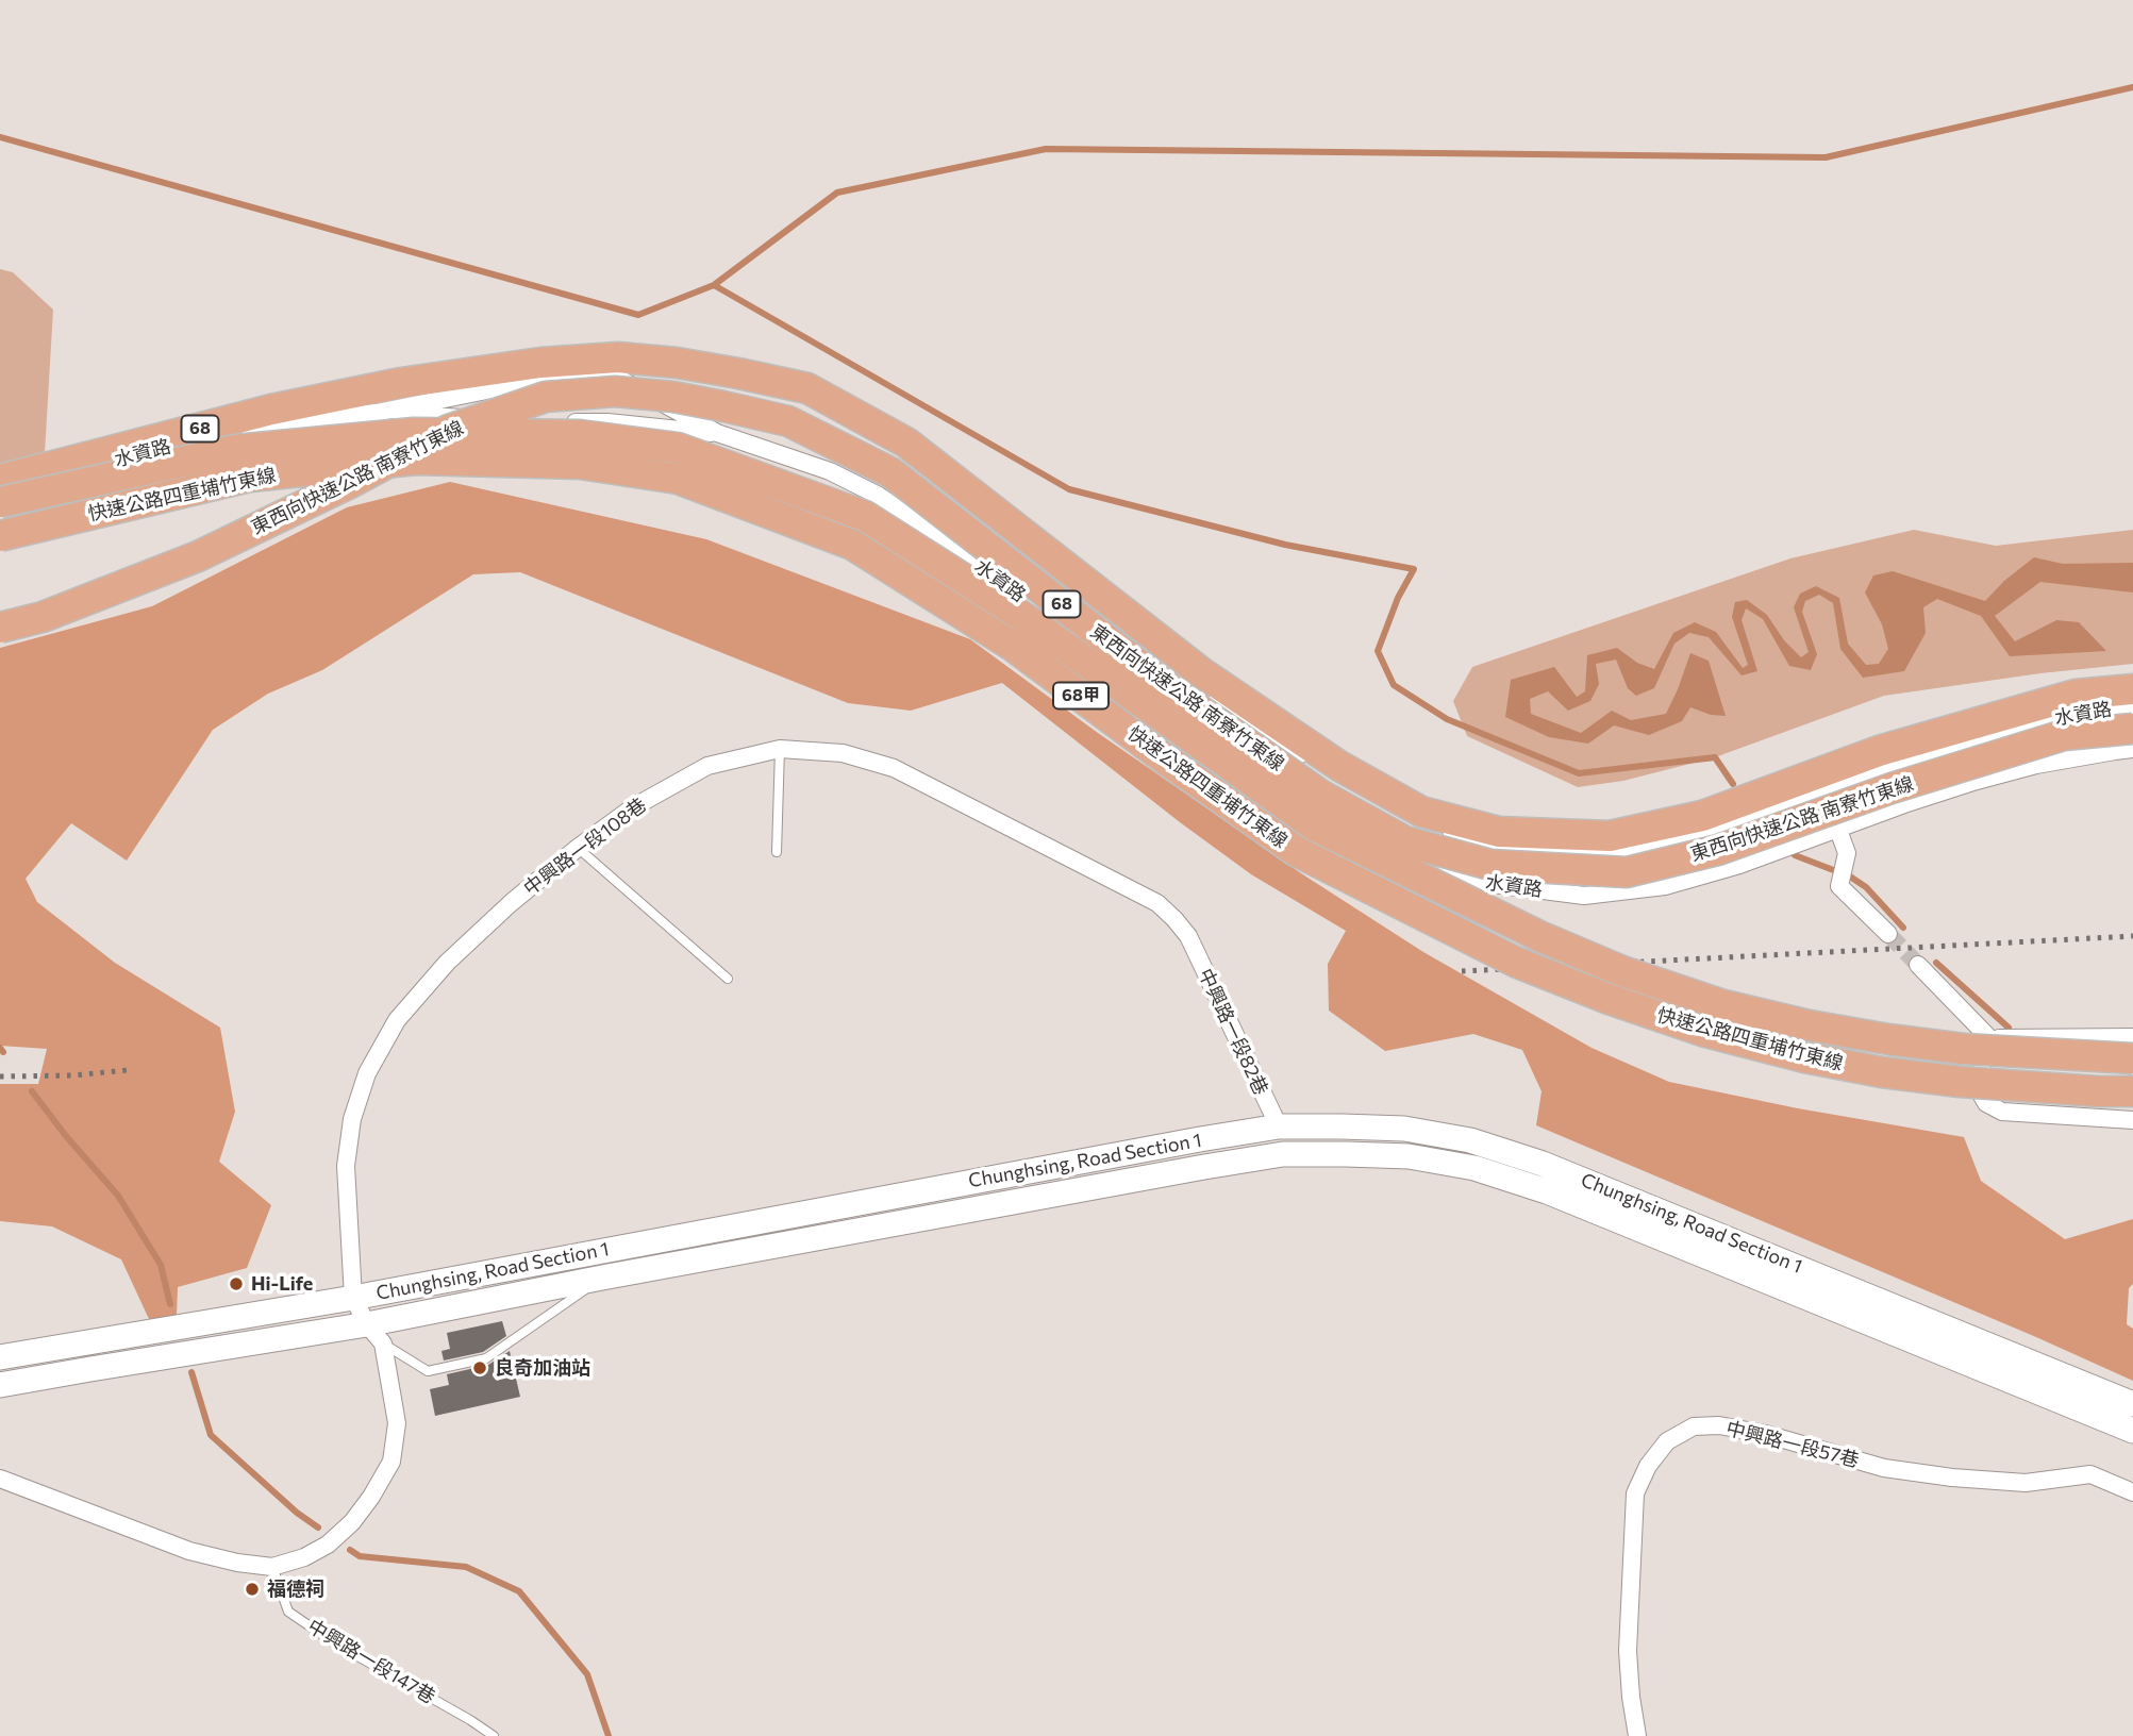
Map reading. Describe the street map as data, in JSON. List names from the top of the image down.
{
  "streets": {
    "highway": [
      "68",
      "東西向快速公路 南寮竹東線",
      "快速公路四重埔竹東線",
      "68甲"
    ],
    "main road": ["Chunghsing, Road Section 1"],
    "street": [
      "水資路",
      "中興路一段108巷",
      "中興路一段82巷",
      "中興路一段57巷"
    ],
    "lane": ["中興路一段147巷"]
  },
  "crossings": [
    ["中興路一段108巷", "中興路一段82巷"],
    ["中興路一段108巷", "Chunghsing, Road Section 1"],
    ["中興路一段82巷", "Chunghsing, Road Section 1"]
  ],
  "places": ["Hi-Life", "良奇加油站", "福德祠"]
}
